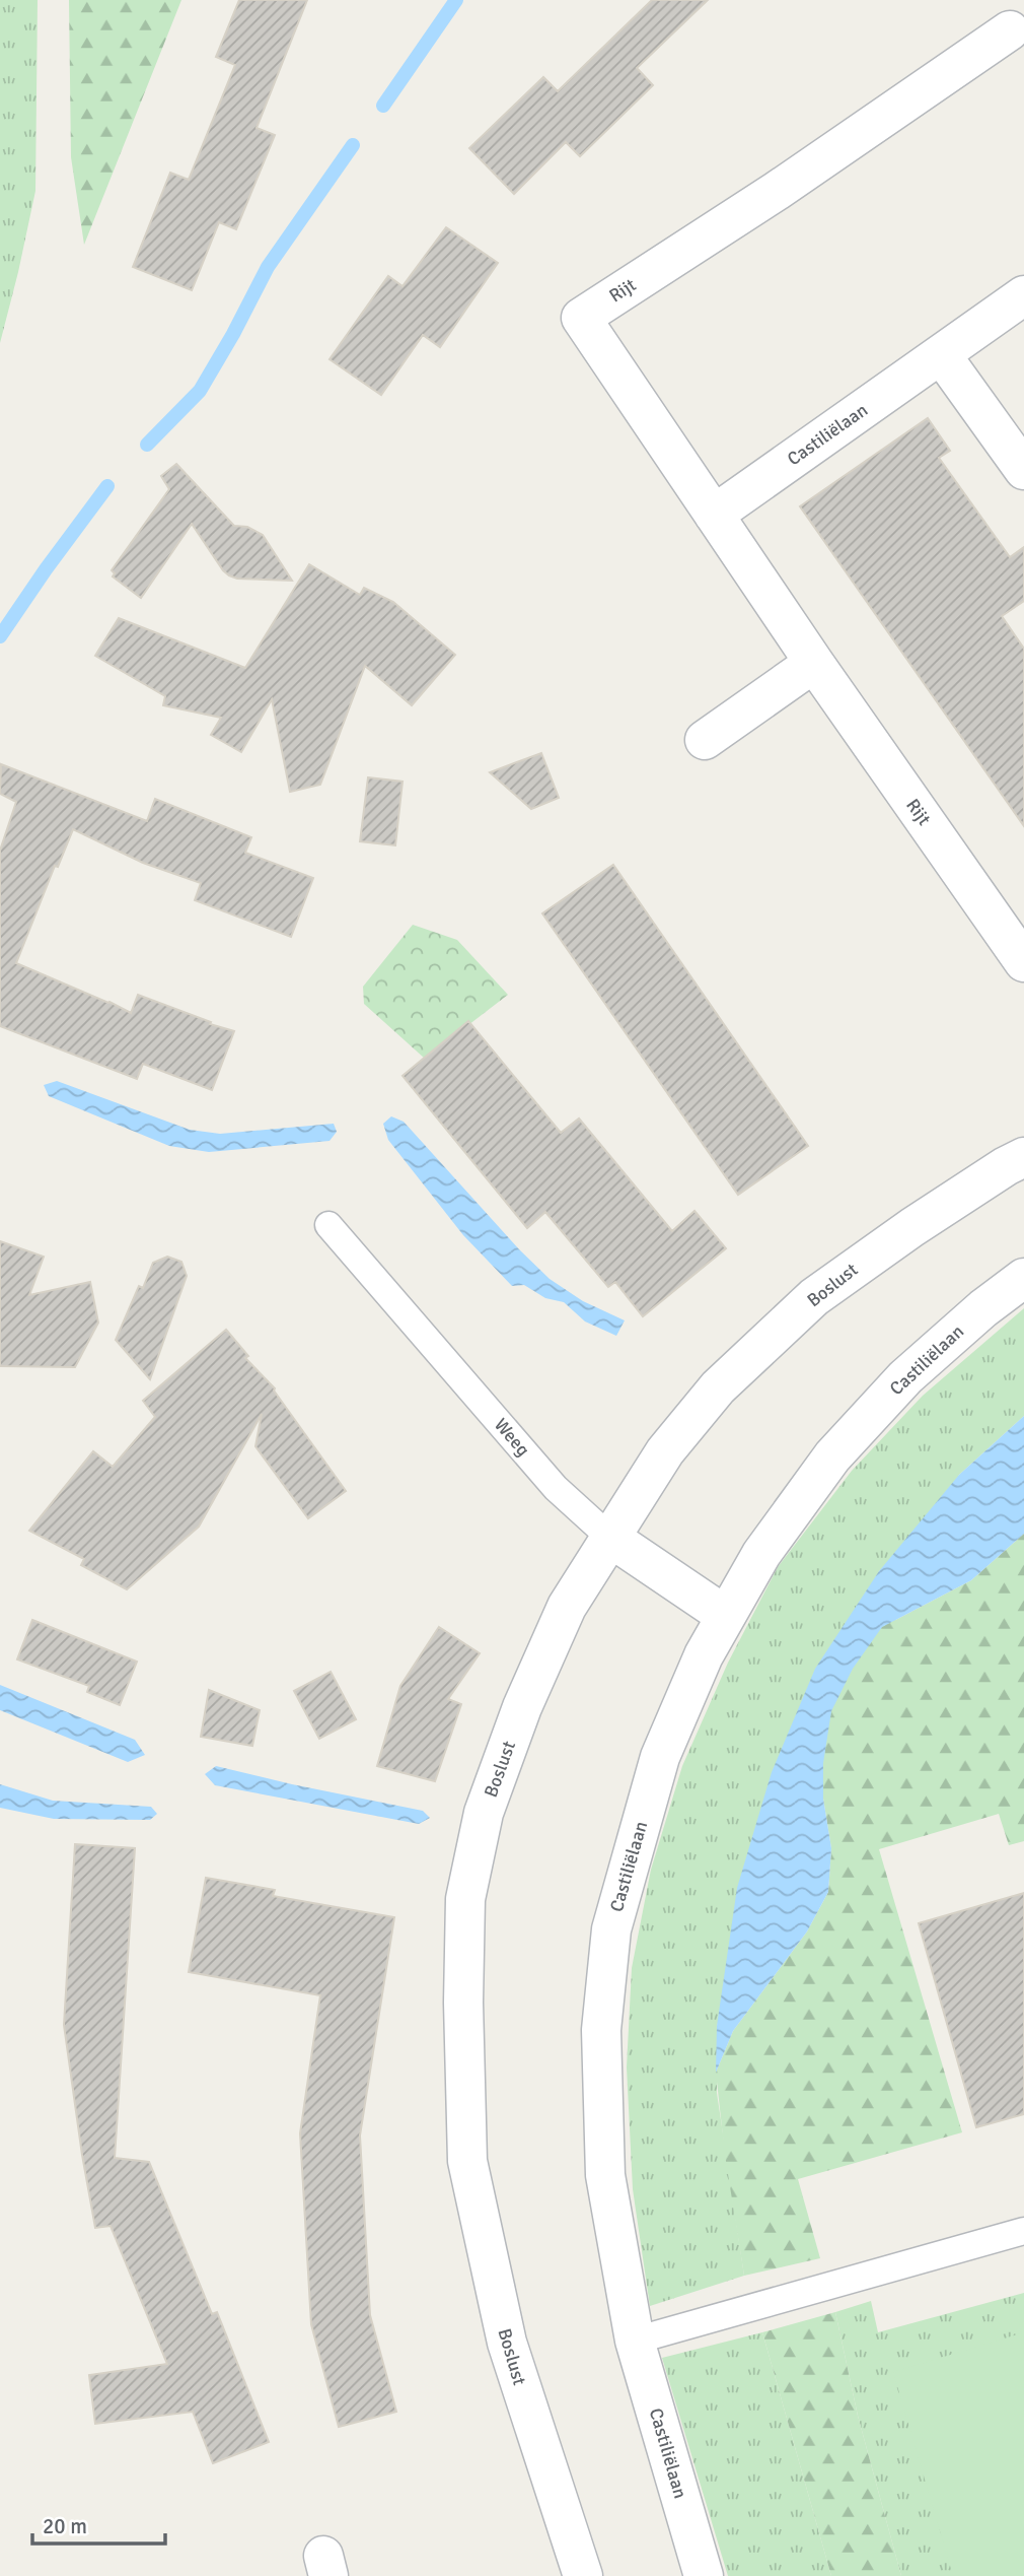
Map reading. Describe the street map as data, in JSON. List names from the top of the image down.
{
  "streets": {
    "street": [
      "Rijt",
      "Castiliëlaan",
      "Boslust",
      "Weeg"
    ]
  },
  "crossings": [
    ["Rijt", "Castiliëlaan"],
    ["Castiliëlaan", "Weeg"],
    ["Boslust", "Weeg"]
  ],
  "scale_bar": "20 m"
}
